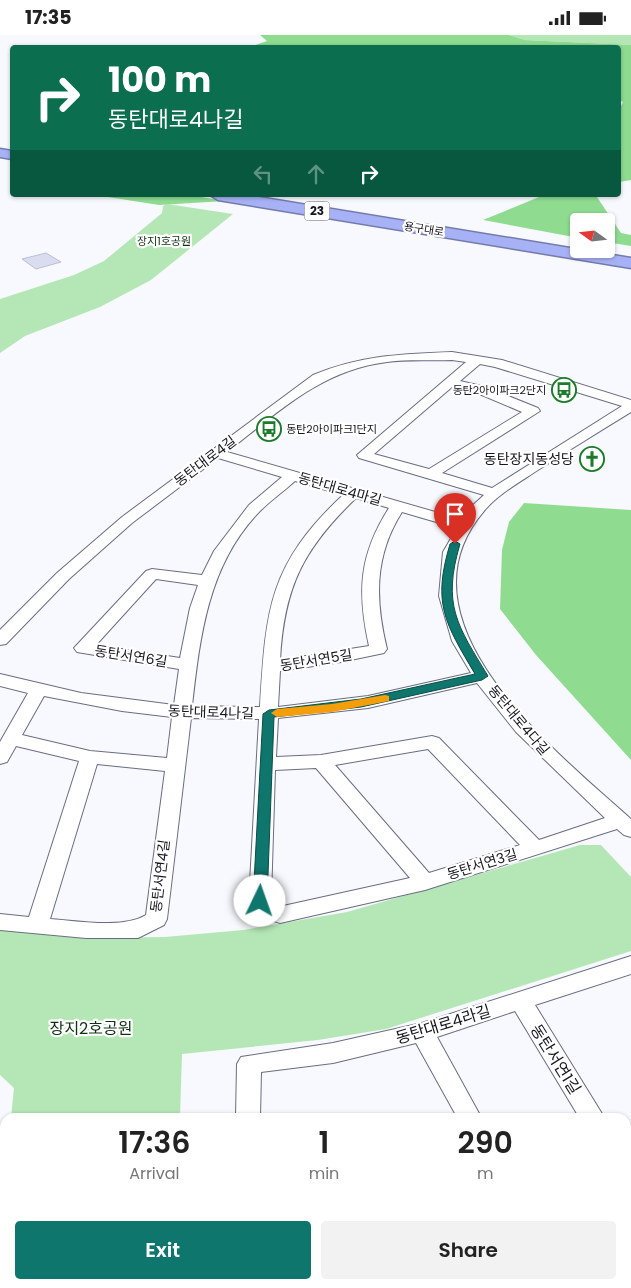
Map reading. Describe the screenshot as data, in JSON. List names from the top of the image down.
{
  "streets": {
    "highway": ["23", "용구대로"],
    "street": [
      "동탄대로4길",
      "동탄대로4마길",
      "동탄서연6길",
      "동탄서연5길",
      "동탄대로4나길",
      "동탄대로4다길",
      "동탄서연3길",
      "동탄서연4길",
      "동탄대로4라길",
      "동탄서연1길"
    ]
  },
  "crossings": [
    ["동탄대로4길", "동탄대로4마길"],
    ["동탄대로4길", "동탄대로4다길"],
    ["동탄대로4마길", "동탄서연5길"],
    ["동탄대로4마길", "동탄대로4다길"],
    ["동탄서연6길", "동탄서연4길"],
    ["동탄서연5길", "동탄서연3길"],
    ["동탄대로4나길", "동탄대로4다길"],
    ["동탄대로4나길", "동탄서연3길"],
    ["동탄대로4나길", "동탄서연4길"],
    ["동탄대로4라길", "동탄서연1길"]
  ],
  "parks": ["장지1호공원", "장지2호공원"],
  "places": {
    "bus stop": ["동탄2아이파크2단지", "동탄2아이파크1단지"],
    "church": ["동탄장지동성당"]
  },
  "north": "left",
  "page": {
    "status": "17:35",
    "turn": ["100 m", "동탄대로4나길"],
    "eta": [
      "17:36",
      "Arrival",
      "1",
      "min",
      "290",
      "m"
    ],
    "buttons": ["Exit", "Share"]
  }
}
